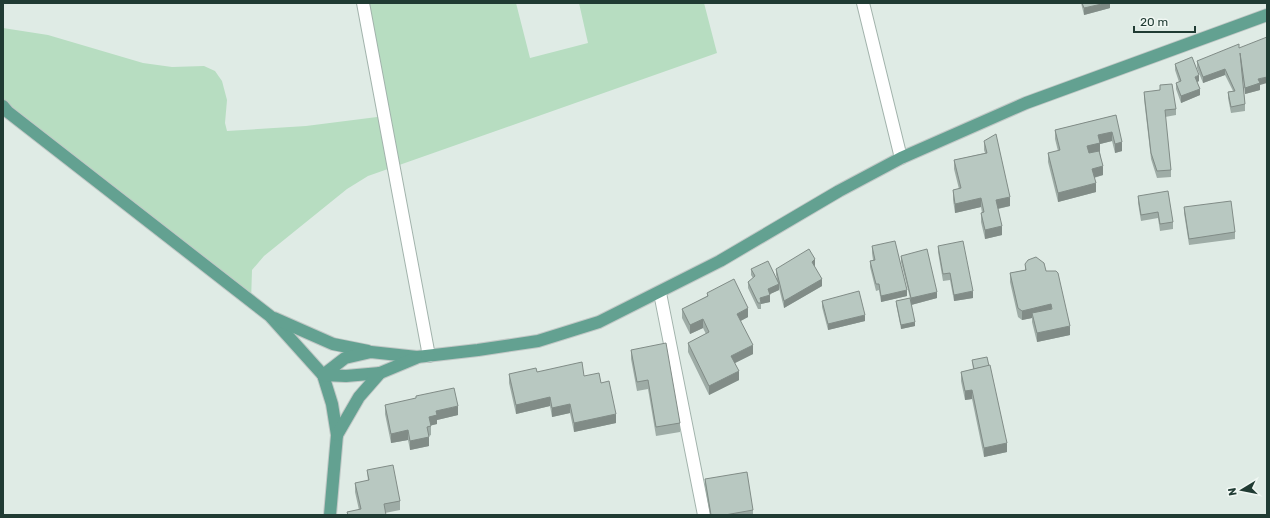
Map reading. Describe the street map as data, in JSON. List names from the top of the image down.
{
  "scale_bar": "20 m",
  "north": "left"
}
